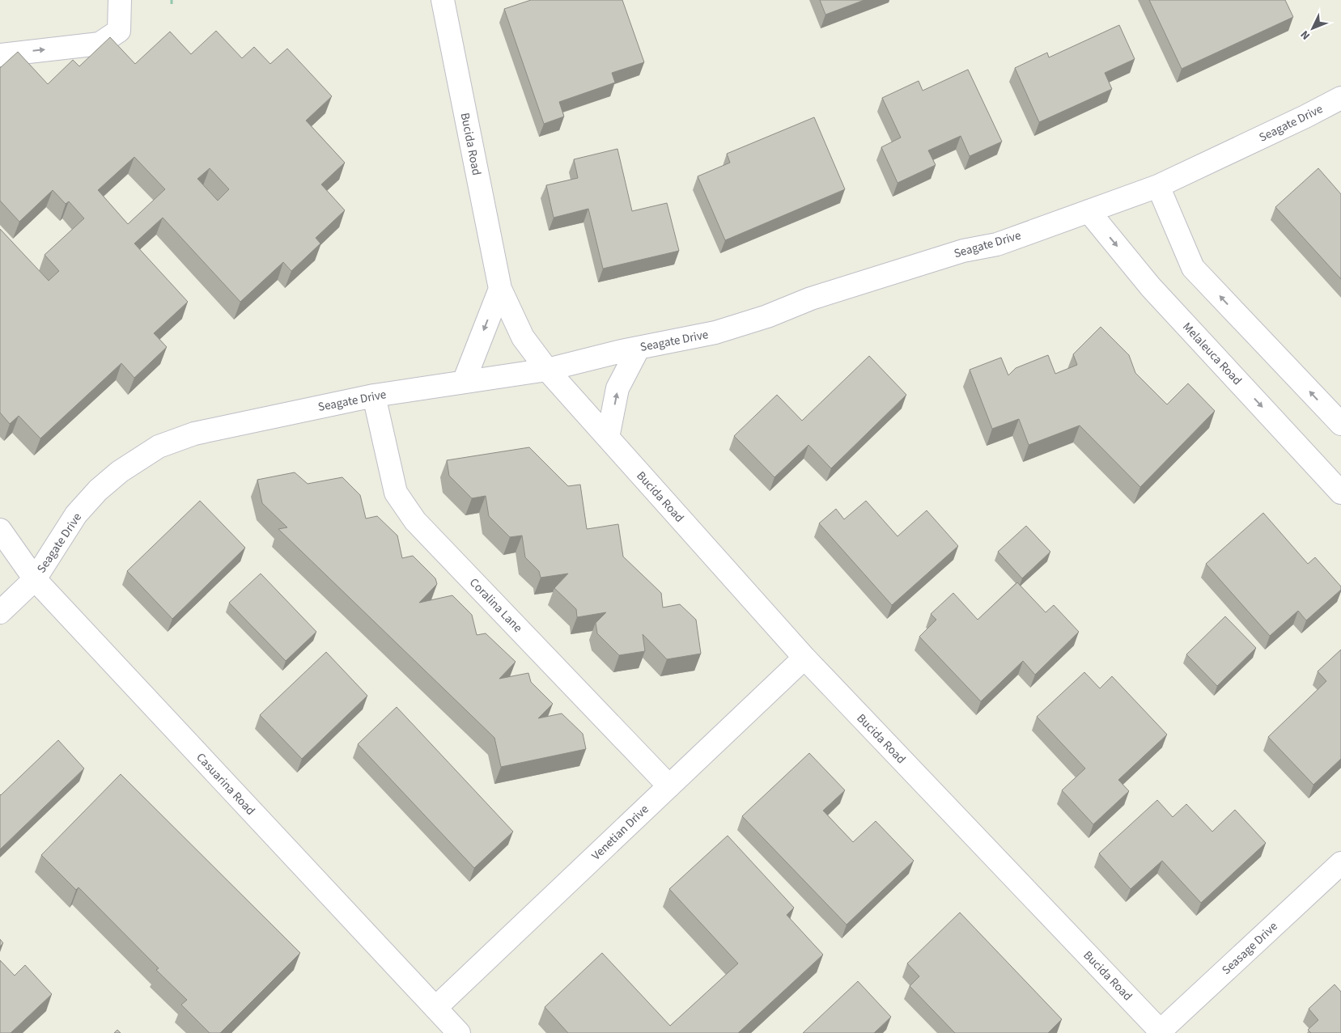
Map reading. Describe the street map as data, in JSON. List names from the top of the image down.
{
  "streets": {
    "street": [
      "Seagate Drive",
      "Bucida Road",
      "Melaleuca Road",
      "Coralina Lane",
      "Casuarina Road",
      "Venetian Drive",
      "Seasage Drive"
    ]
  },
  "crossings": [
    ["Seagate Drive", "Bucida Road"],
    ["Seagate Drive", "Melaleuca Road"],
    ["Seagate Drive", "Coralina Lane"],
    ["Seagate Drive", "Casuarina Road"],
    ["Bucida Road", "Venetian Drive"],
    ["Bucida Road", "Seasage Drive"],
    ["Coralina Lane", "Venetian Drive"],
    ["Casuarina Road", "Venetian Drive"]
  ],
  "north": "bottom left"
}
